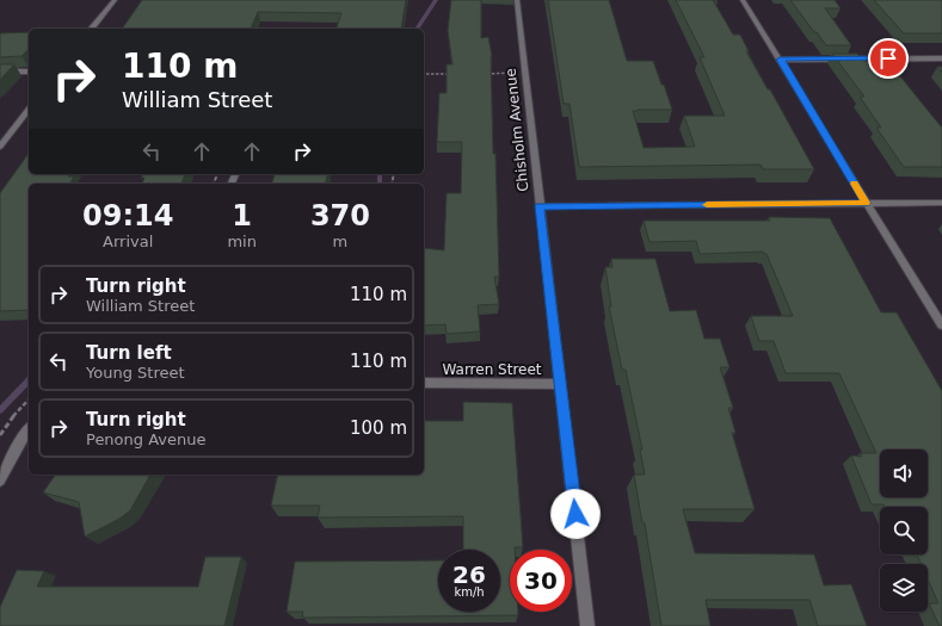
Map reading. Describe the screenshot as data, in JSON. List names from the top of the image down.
{
  "streets": {
    "street": ["Chisholm Avenue", "Warren Street"]
  },
  "crossings": [
    ["Chisholm Avenue", "Warren Street"]
  ],
  "page": {
    "turn": ["110 m", "William Street"],
    "eta": [
      "09:14",
      "Arrival",
      "1",
      "min",
      "370",
      "m"
    ],
    "list": [
      {
        "name": "Turn right",
        "note": "William Street",
        "value": "110 m"
      },
      {
        "name": "Turn left",
        "note": "Young Street",
        "value": "110 m"
      },
      {
        "name": "Turn right",
        "note": "Penong Avenue",
        "value": "100 m"
      }
    ],
    "speed": "26 km/h",
    "limit": "30"
  }
}
